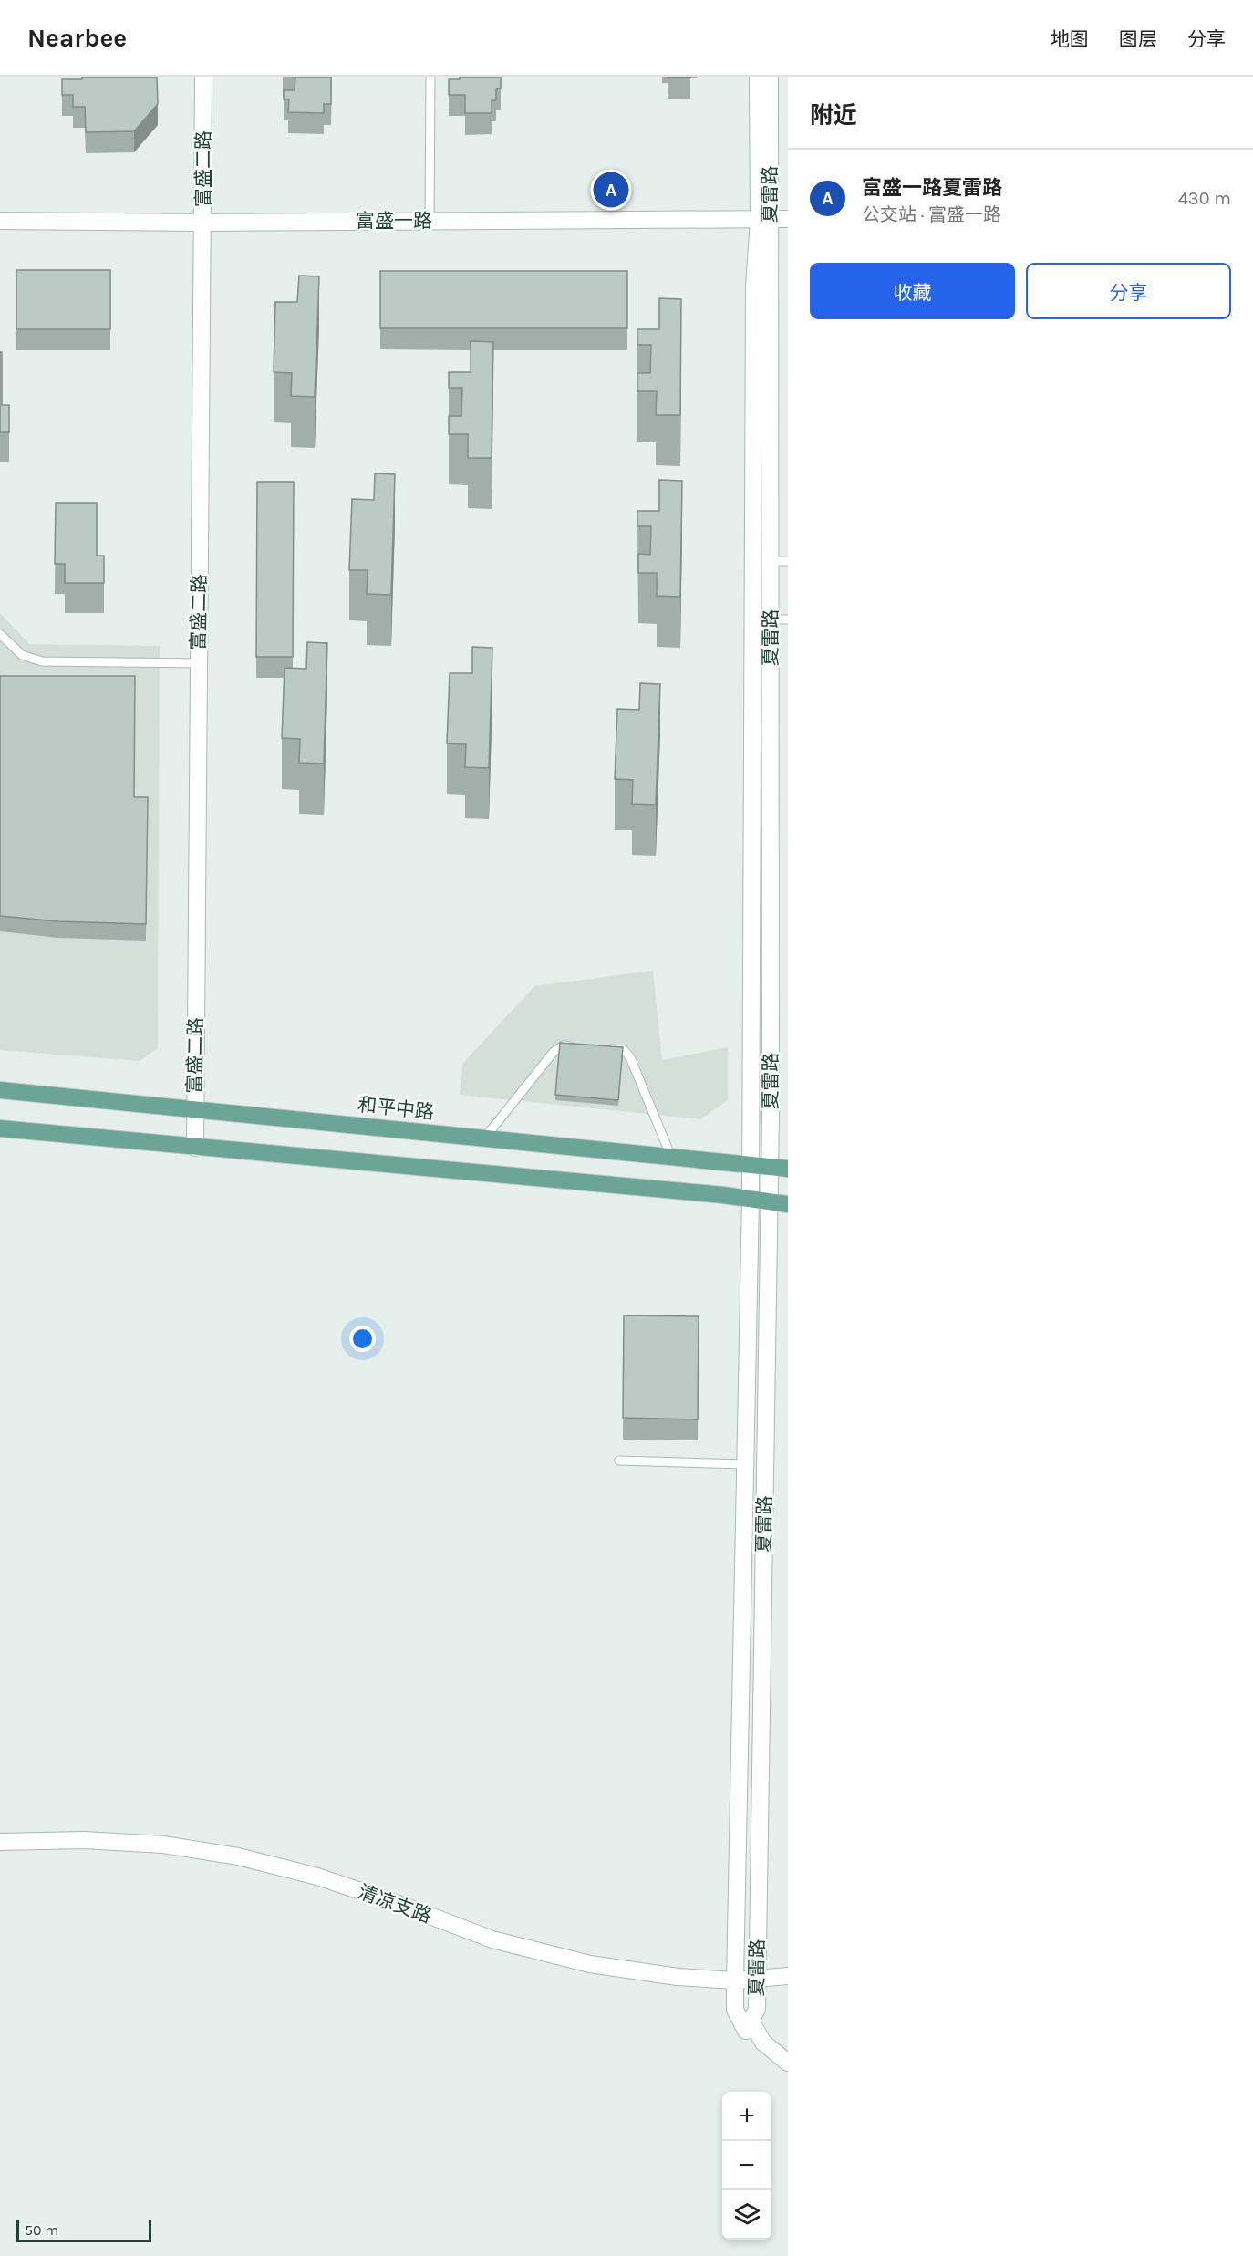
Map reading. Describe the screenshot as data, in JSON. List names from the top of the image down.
{
  "streets": {
    "main road": ["和平中路"],
    "street": [
      "富盛二路",
      "夏雷路",
      "富盛一路",
      "清凉支路"
    ]
  },
  "crossings": [
    ["富盛二路", "富盛一路"],
    ["富盛二路", "和平中路"],
    ["夏雷路", "富盛一路"],
    ["夏雷路", "和平中路"],
    ["夏雷路", "清凉支路"]
  ],
  "scale_bar": "50 m",
  "page": {
    "header": "Nearbee",
    "nav": ["地图", "图层", "分享"],
    "heading": "附近",
    "list": [
      {
        "mark": "A",
        "name": "富盛一路夏雷路",
        "note": "公交站 · 富盛一路",
        "value": "430 m"
      }
    ],
    "pins": "A",
    "buttons": ["收藏", "分享"],
    "map_buttons": ["+", "−"],
    "scale": "50 m"
  }
}
